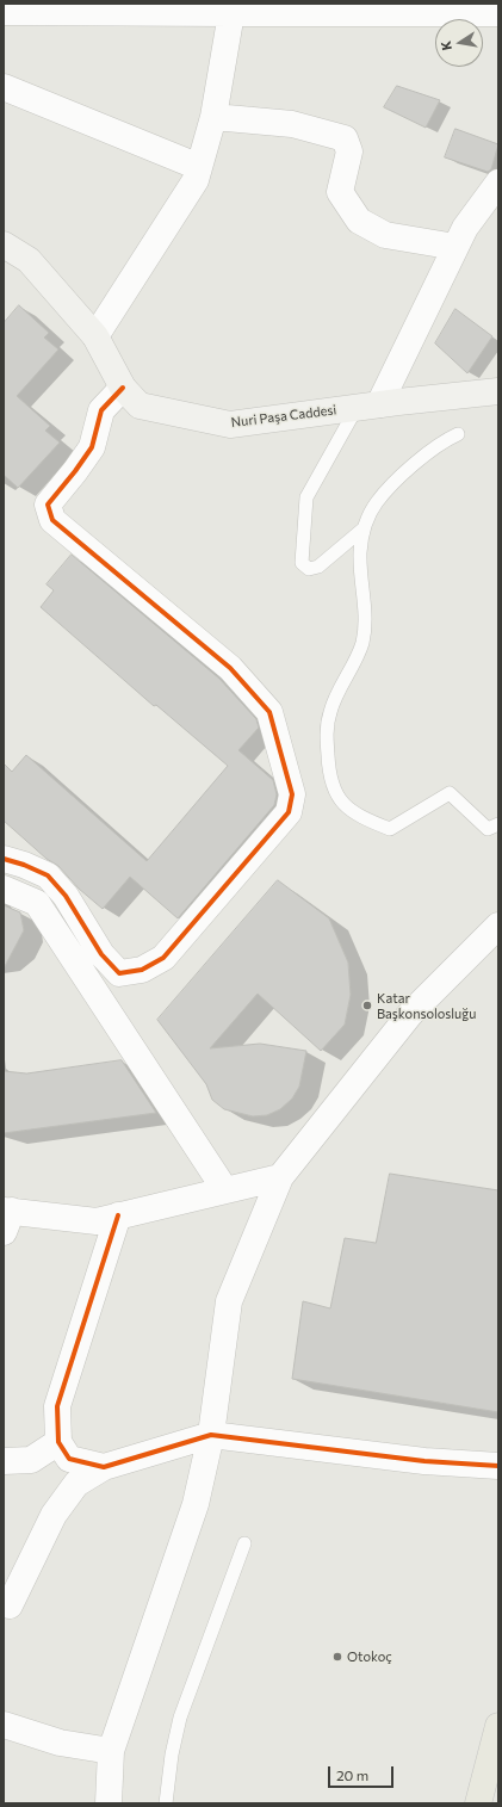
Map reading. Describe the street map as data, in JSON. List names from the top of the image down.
{
  "streets": {
    "street": ["Nuri Paşa Caddesi"]
  },
  "places": ["Katar Başkonsolosluğu", "Otokoç"],
  "scale_bar": "20 m",
  "north": "left"
}
